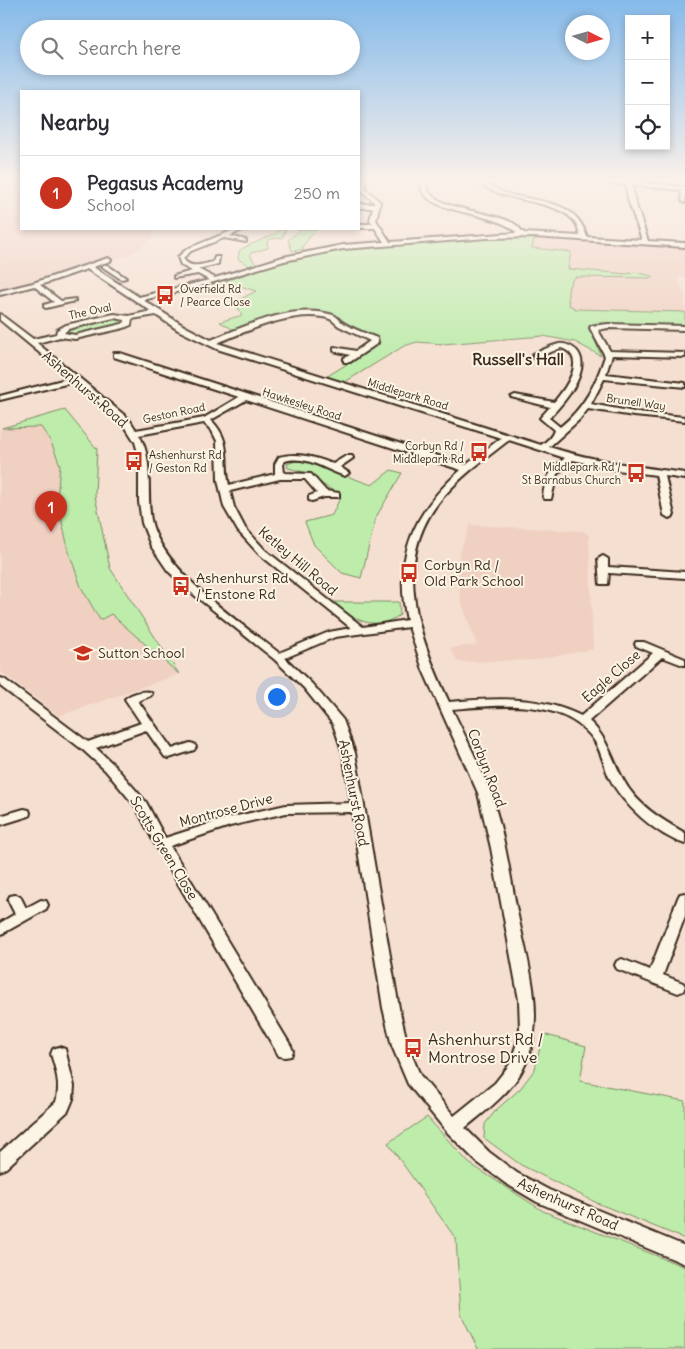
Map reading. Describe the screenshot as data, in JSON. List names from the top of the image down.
{
  "streets": {
    "street": [
      "The Oval",
      "Ashenhurst Road",
      "Middlepark Road",
      "Brunell Way",
      "Hawkesley Road",
      "Geston Road",
      "Ketley Hill Road",
      "Eagle Close",
      "Corbyn Road",
      "Montrose Drive",
      "Scotts Green Close"
    ]
  },
  "crossings": [
    ["The Oval", "Ashenhurst Road"],
    ["The Oval", "Middlepark Road"],
    ["Ashenhurst Road", "Geston Road"],
    ["Ashenhurst Road", "Corbyn Road"],
    ["Ashenhurst Road", "Montrose Drive"],
    ["Middlepark Road", "Corbyn Road"],
    ["Hawkesley Road", "Geston Road"],
    ["Hawkesley Road", "Corbyn Road"],
    ["Geston Road", "Ketley Hill Road"],
    ["Montrose Drive", "Scotts Green Close"]
  ],
  "districts": ["Russell's Hall"],
  "places": {
    "bus stop": [
      "Overfield Rd / Pearce Close",
      "Corbyn Rd / Middlepark Rd",
      "Ashenhurst Rd / Geston Rd",
      "Middlepark Rd / St Barnabus Church",
      "Corbyn Rd / Old Park School",
      "Ashenhurst Rd / Enstone Rd",
      "Ashenhurst Rd / Montrose Drive"
    ],
    "school or university": ["Sutton School"]
  },
  "north": "right",
  "page": {
    "map_buttons": ["+", "−"],
    "search": "Search here",
    "heading": "Nearby",
    "list": [
      {
        "mark": "1",
        "name": "Pegasus Academy",
        "note": "School",
        "value": "250 m"
      }
    ],
    "pins": "1"
  }
}
